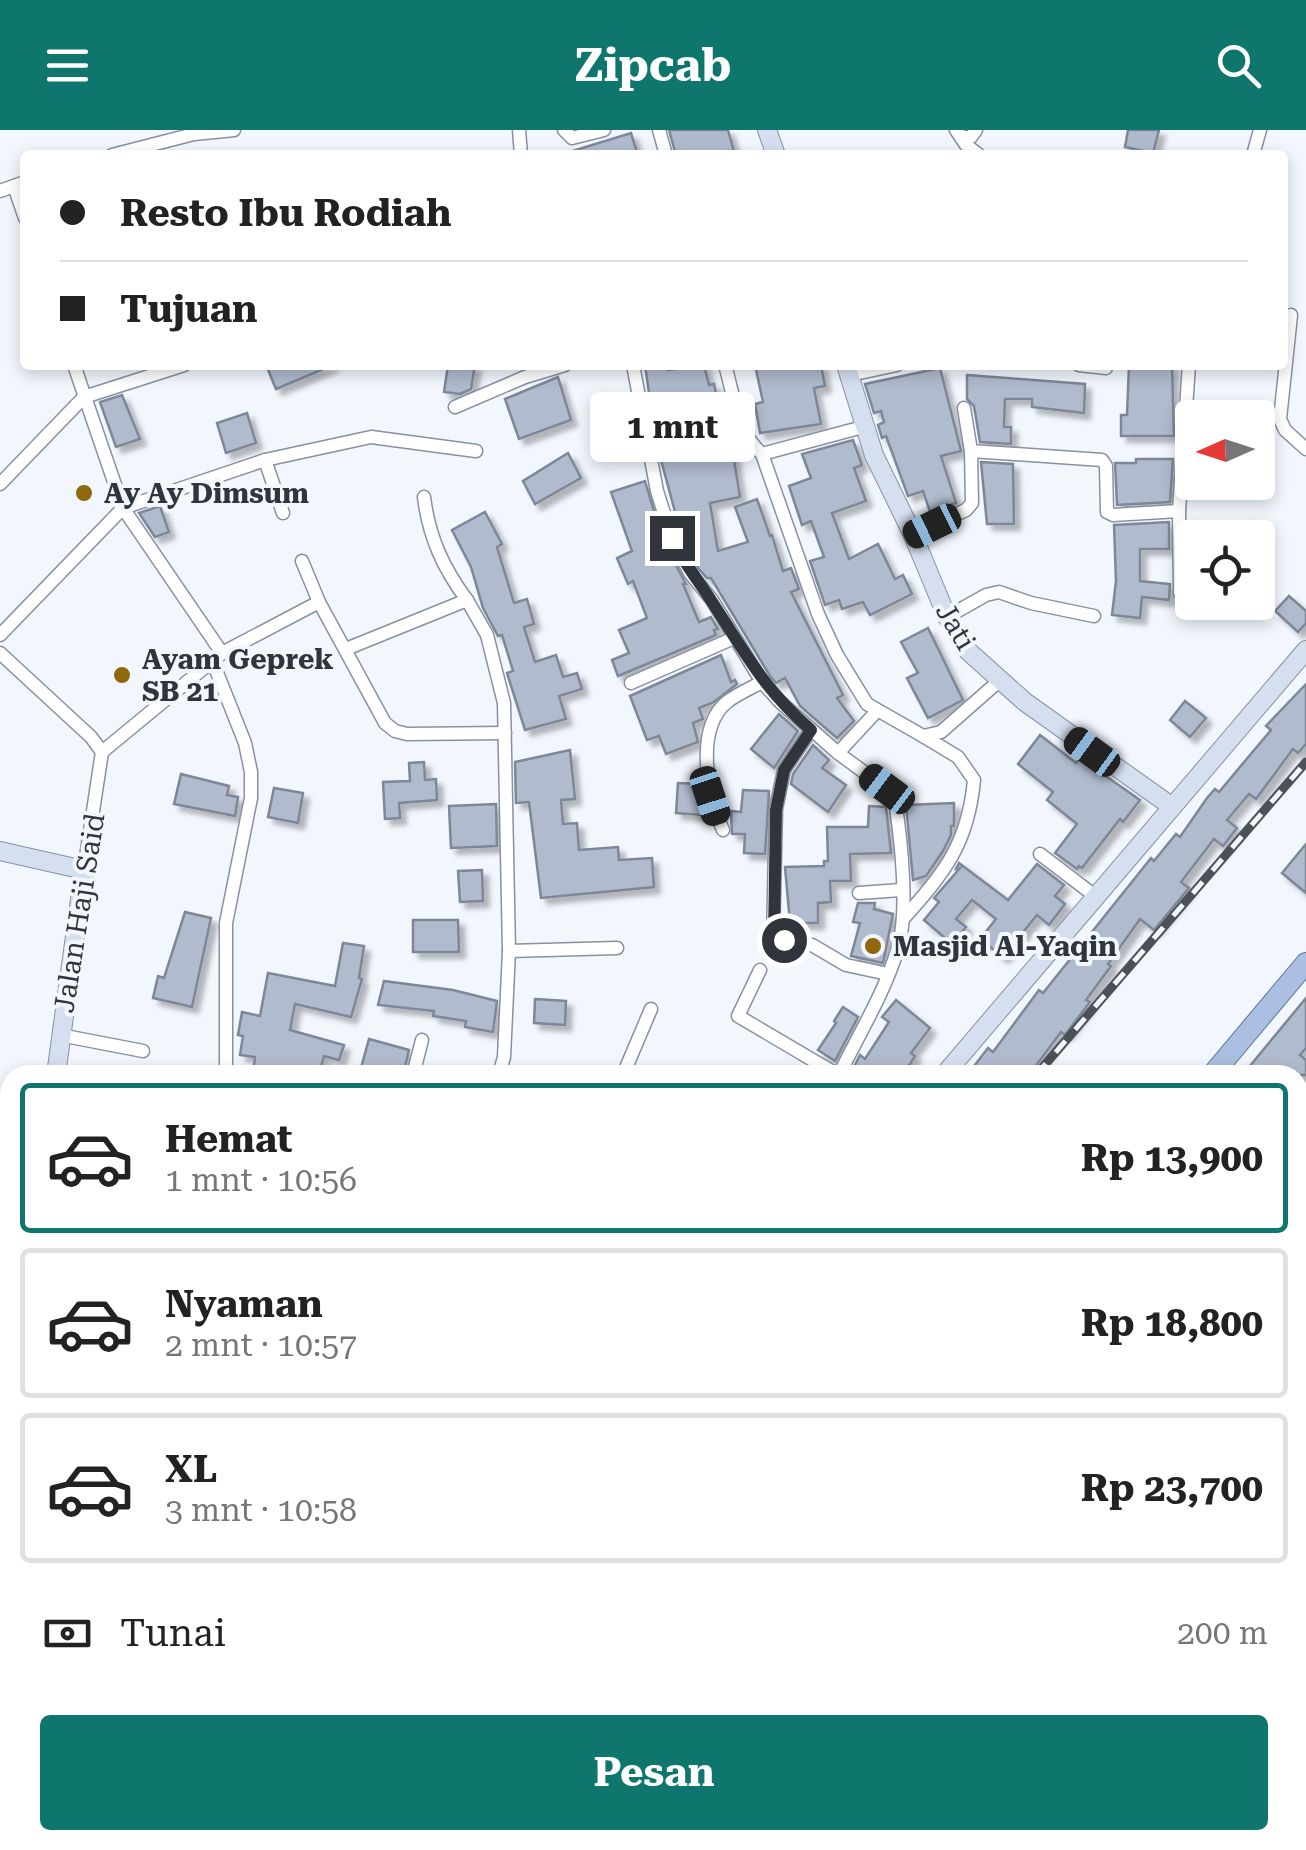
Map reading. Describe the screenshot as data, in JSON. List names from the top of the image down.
{
  "streets": {
    "street": ["Jati", "Jalan Haji Said"]
  },
  "places": ["Ay Ay Dimsum", "Ayam Geprek SB 21", "Masjid Al-Yaqin"],
  "north": "left",
  "page": {
    "header": "Zipcab",
    "banner": ["Resto Ibu Rodiah", "Tujuan"],
    "bubble": "1 mnt",
    "list": [
      {
        "name": "Hemat",
        "note": "1 mnt · 10:56",
        "value": "Rp 13,900"
      },
      {
        "name": "Nyaman",
        "note": "2 mnt · 10:57",
        "value": "Rp 18,800"
      },
      {
        "name": "XL",
        "note": "3 mnt · 10:58",
        "value": "Rp 23,700"
      }
    ],
    "pay": ["Tunai", "200 m"],
    "buttons": "Pesan"
  }
}
